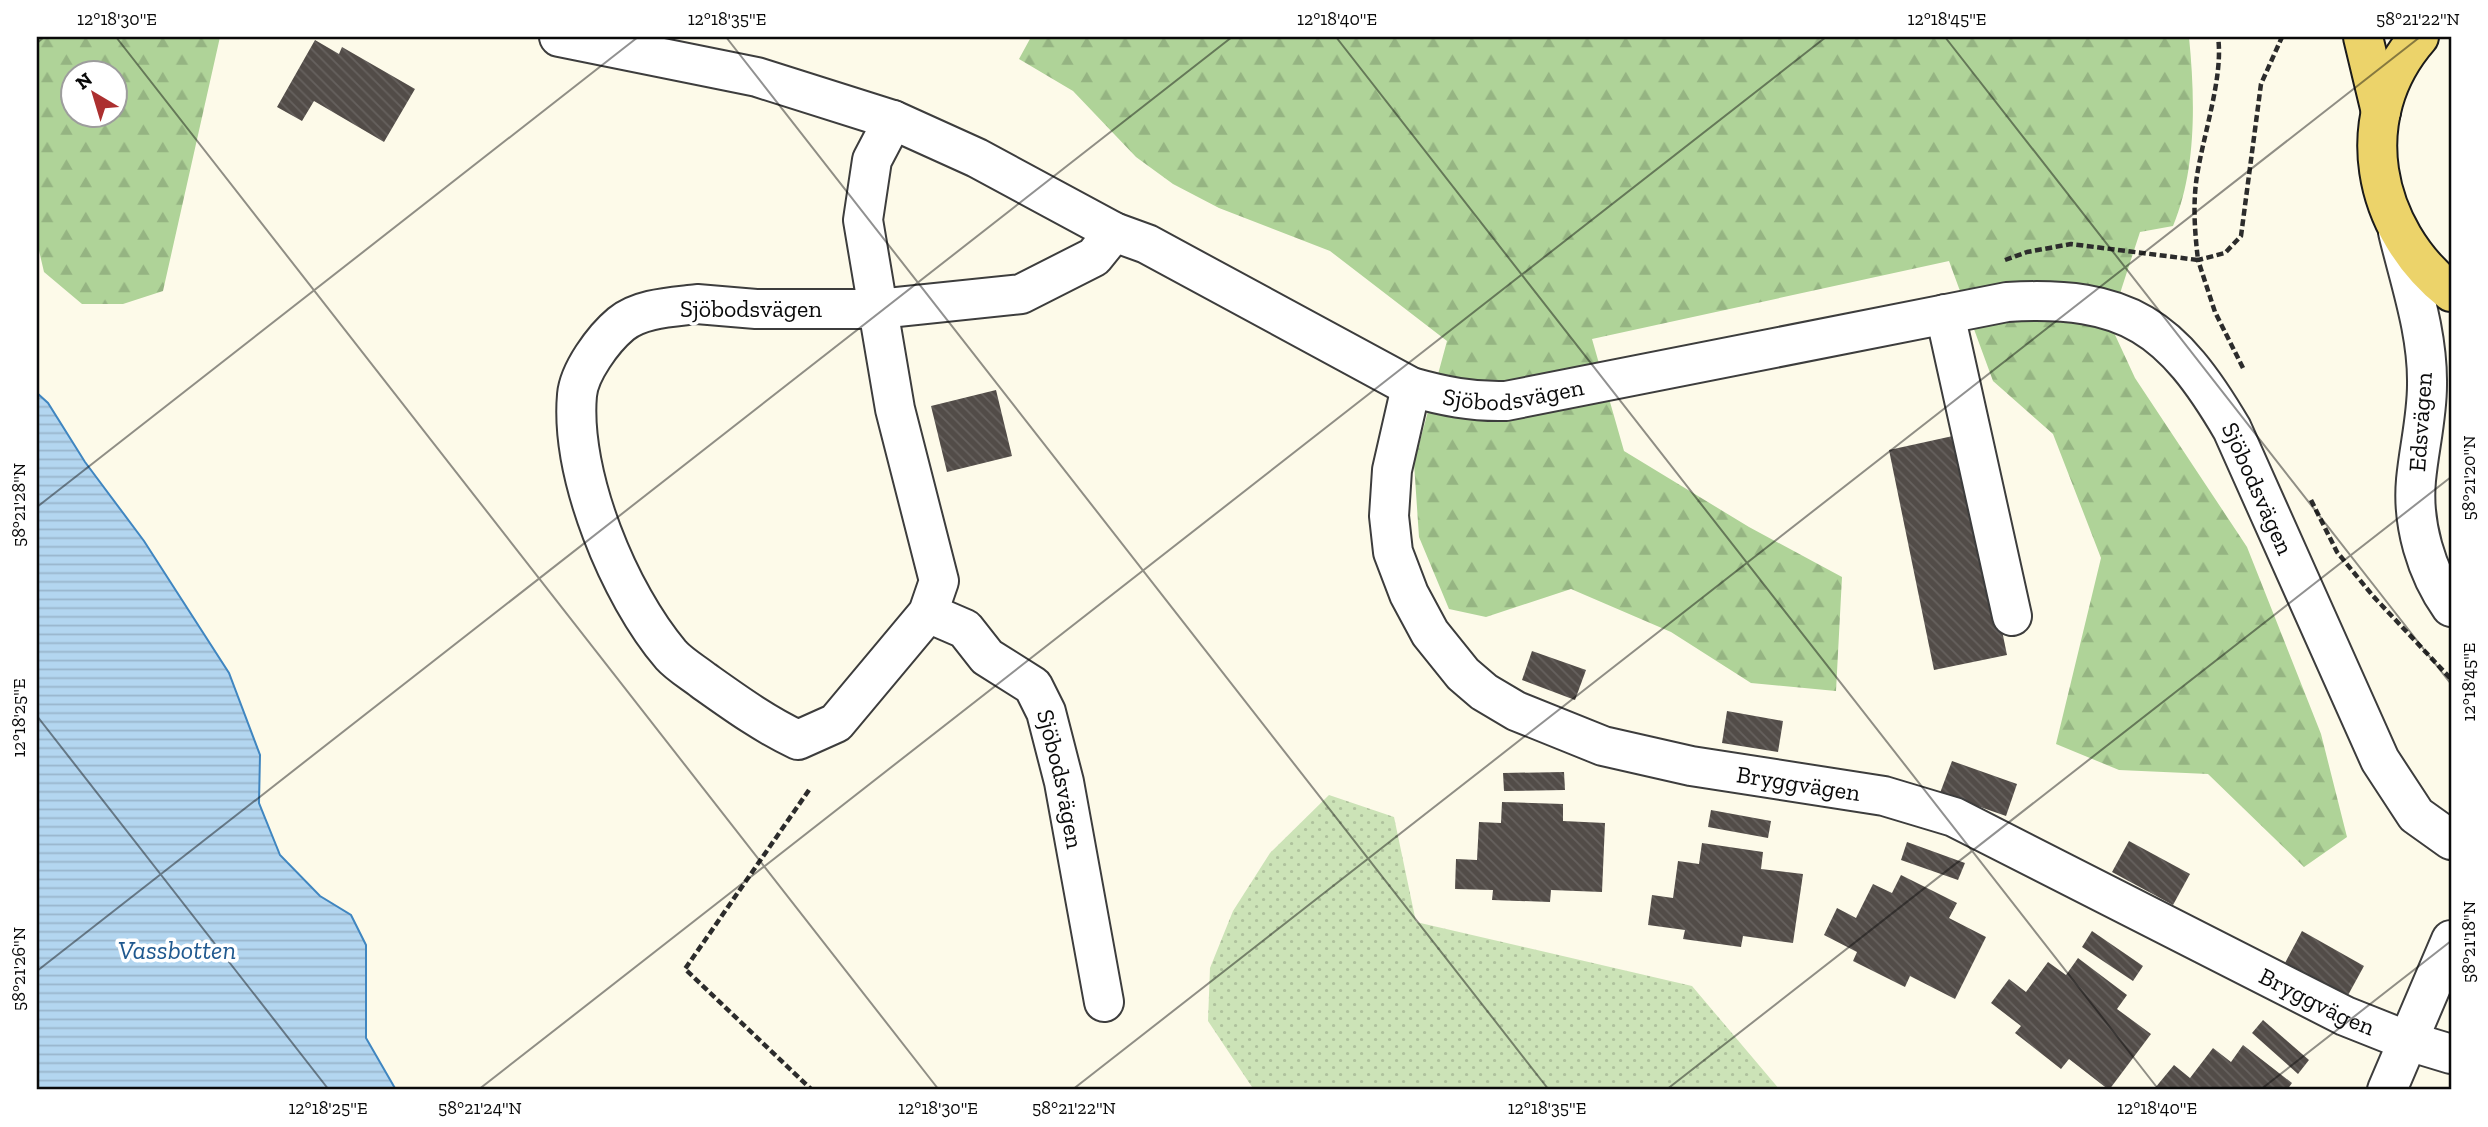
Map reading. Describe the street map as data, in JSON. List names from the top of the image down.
{
  "streets": {
    "street": ["Sjöbodsvägen", "Edsvägen", "Bryggvägen"]
  },
  "crossings": [
    ["Sjöbodsvägen", "Bryggvägen"]
  ],
  "water": ["Vassbotten"],
  "north": "top left",
  "coordinates": [
    "12°18'30\"E",
    "12°18'35\"E",
    "12°18'40\"E",
    "12°18'45\"E",
    "58°21'22\"N",
    "58°21'20\"N",
    "58°21'28\"N",
    "12°18'25\"E",
    "58°21'18\"N",
    "58°21'26\"N",
    "58°21'24\"N"
  ]
}
